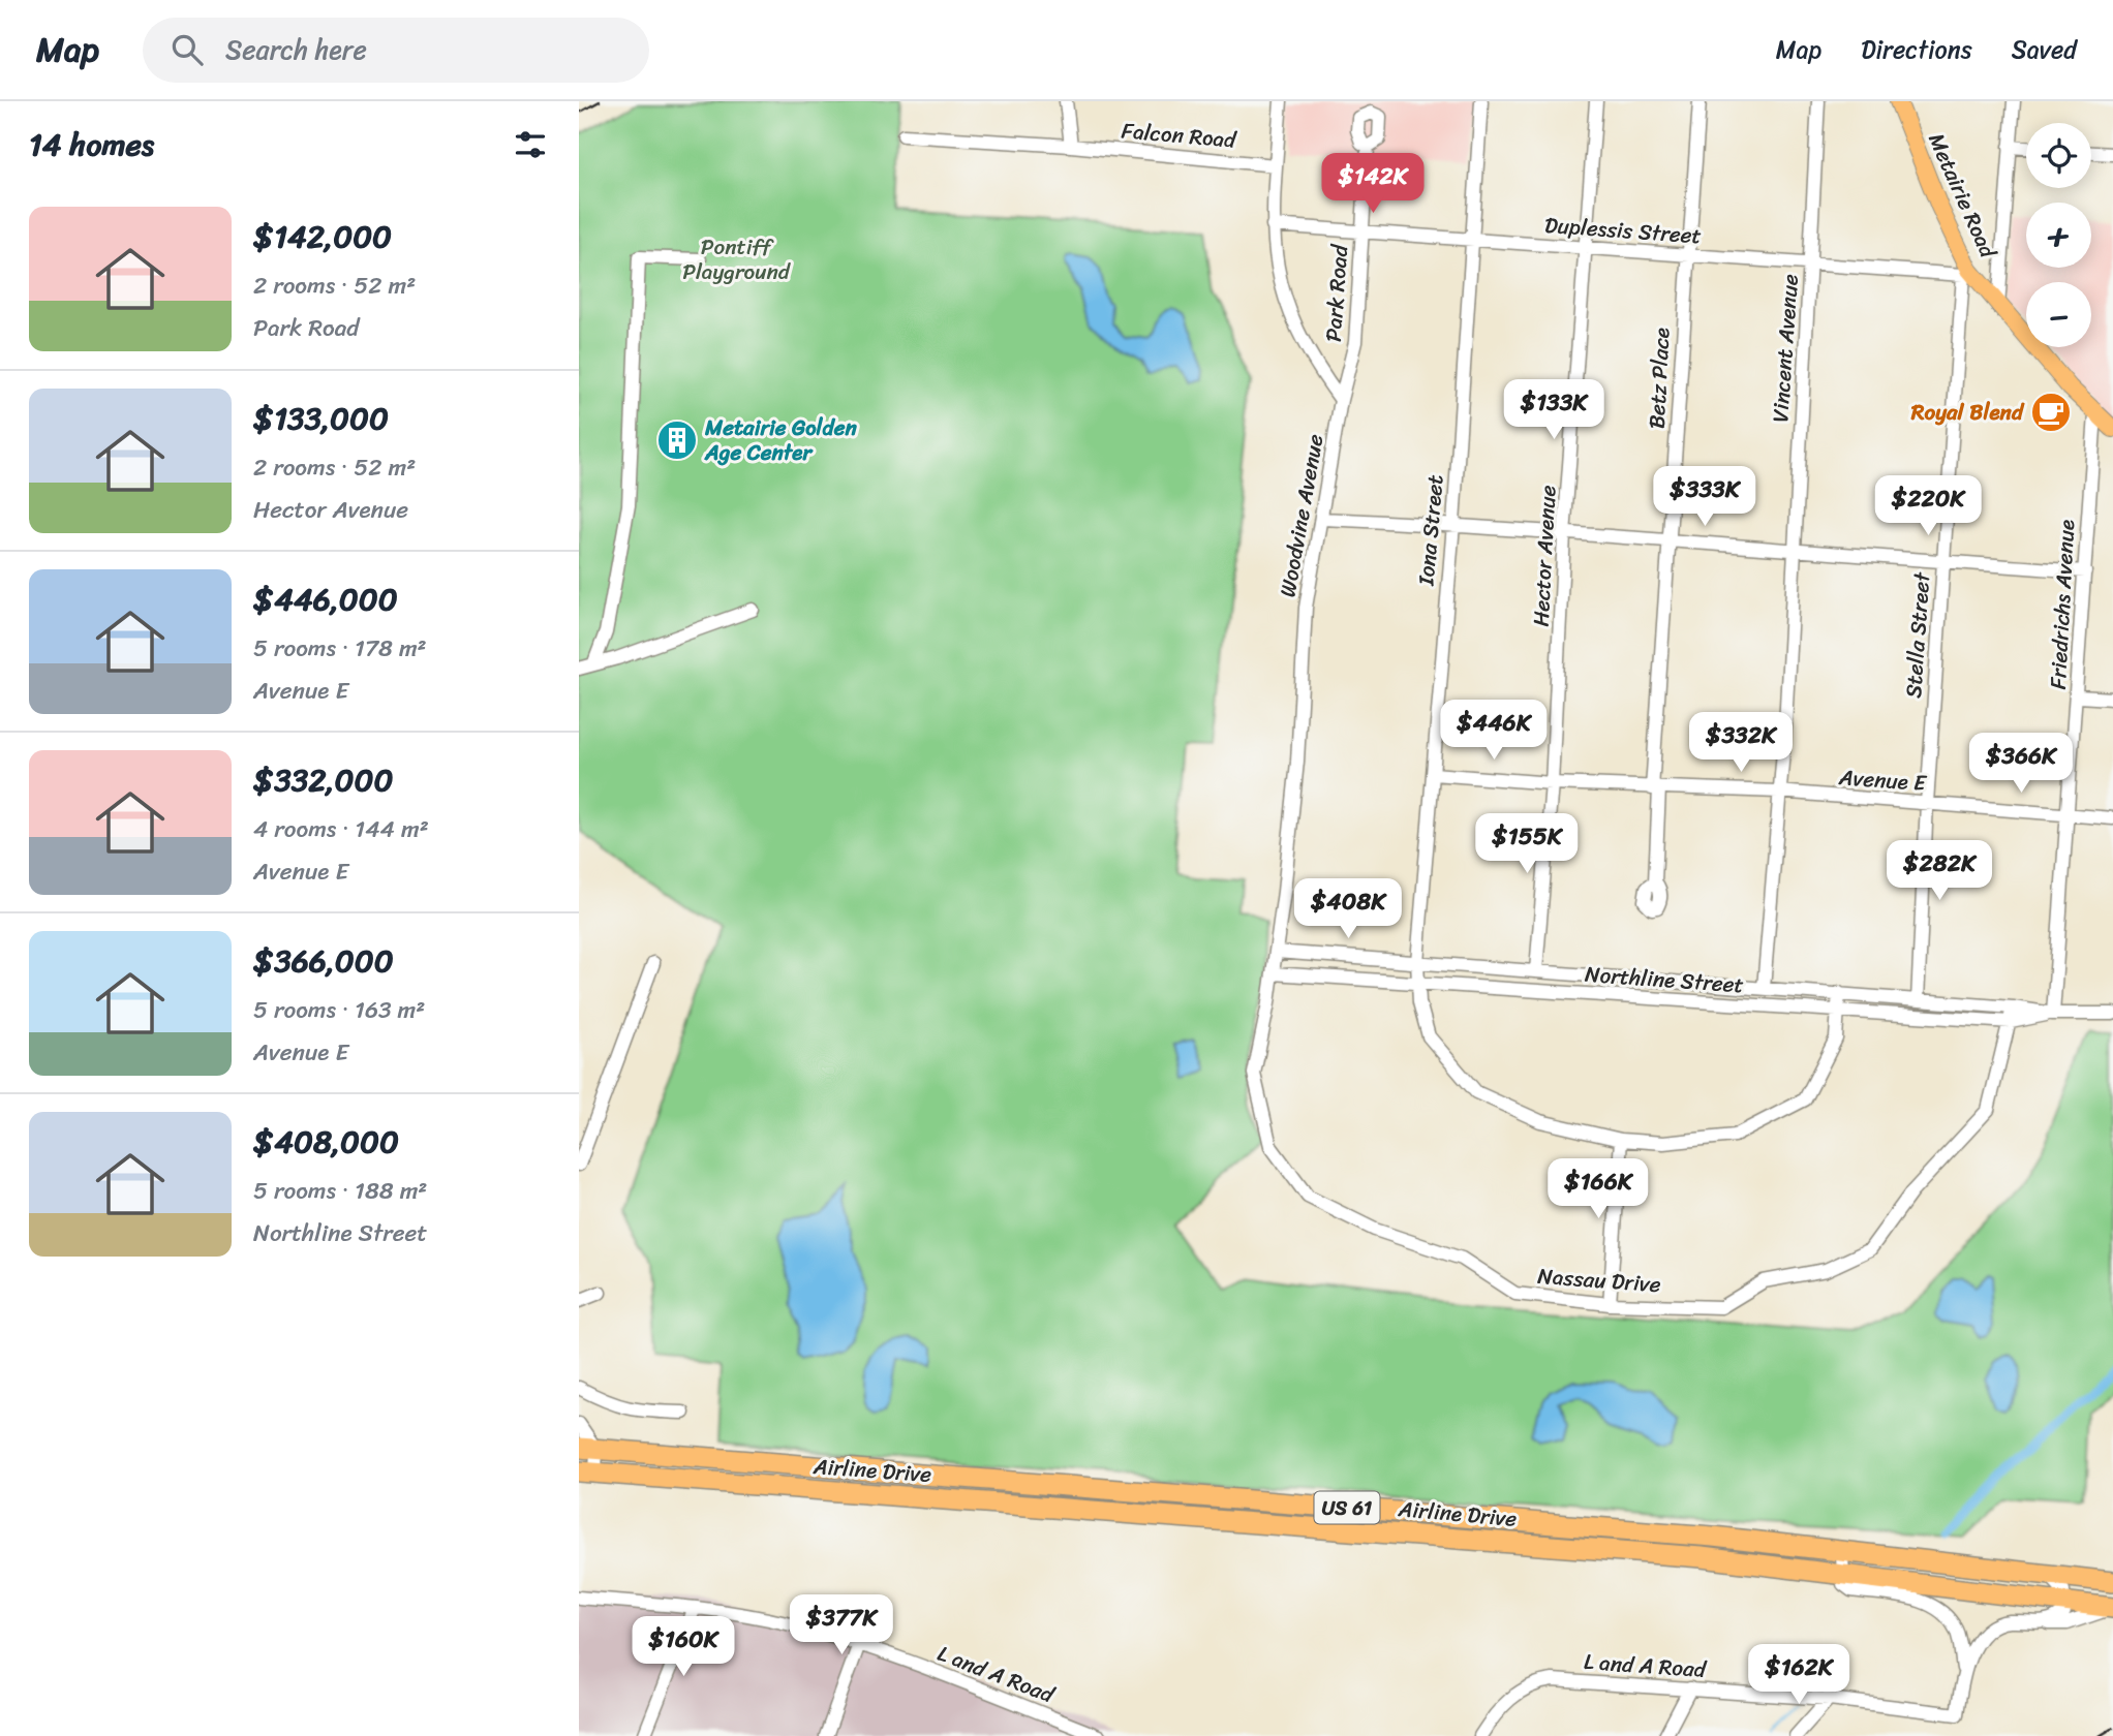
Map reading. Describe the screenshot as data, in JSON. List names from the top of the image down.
{
  "streets": {
    "highway": ["Airline Drive", "US 61"],
    "main road": ["Metairie Road"],
    "street": [
      "Falcon Road",
      "Duplessis Street",
      "Park Road",
      "Vincent Avenue",
      "Betz Place",
      "Woodvine Avenue",
      "Iona Street",
      "Hector Avenue",
      "Friedrichs Avenue",
      "Stella Street",
      "Avenue E",
      "Northline Street",
      "Nassau Drive",
      "L and A Road"
    ]
  },
  "crossings": [
    ["Metairie Road", "Duplessis Street"],
    ["Metairie Road", "Friedrichs Avenue"],
    ["Metairie Road", "Stella Street"],
    ["Duplessis Street", "Park Road"],
    ["Duplessis Street", "Vincent Avenue"],
    ["Duplessis Street", "Betz Place"],
    ["Duplessis Street", "Iona Street"],
    ["Duplessis Street", "Hector Avenue"],
    ["Duplessis Street", "Stella Street"],
    ["Park Road", "Woodvine Avenue"],
    ["Vincent Avenue", "Avenue E"],
    ["Vincent Avenue", "Northline Street"],
    ["Betz Place", "Avenue E"],
    ["Woodvine Avenue", "Northline Street"],
    ["Woodvine Avenue", "Nassau Drive"],
    ["Iona Street", "Avenue E"],
    ["Iona Street", "Northline Street"],
    ["Hector Avenue", "Avenue E"],
    ["Hector Avenue", "Northline Street"],
    ["Friedrichs Avenue", "Avenue E"],
    ["Friedrichs Avenue", "Northline Street"],
    ["Stella Street", "Avenue E"],
    ["Stella Street", "Northline Street"],
    ["Northline Street", "Nassau Drive"]
  ],
  "parks": ["Pontiff Playground"],
  "places": {
    "cafe": ["Royal Blend"],
    "building": ["Metairie Golden Age Center"]
  },
  "page": {
    "header": "Map",
    "search": "Search here",
    "nav": ["Map", "Directions", "Saved"],
    "heading": "14 homes",
    "map_buttons": ["+", "−"],
    "price": [
      "$142K",
      "$133K",
      "$333K",
      "$220K",
      "$446K",
      "$332K",
      "$366K",
      "$155K",
      "$282K",
      "$408K",
      "$166K",
      "$377K",
      "$160K",
      "$162K"
    ],
    "list": [
      {
        "name": "$142,000",
        "note": "2 rooms · 52 m² · Park Road"
      },
      {
        "name": "$133,000",
        "note": "2 rooms · 52 m² · Hector Avenue"
      },
      {
        "name": "$446,000",
        "note": "5 rooms · 178 m² · Avenue E"
      },
      {
        "name": "$332,000",
        "note": "4 rooms · 144 m² · Avenue E"
      },
      {
        "name": "$366,000",
        "note": "5 rooms · 163 m² · Avenue E"
      },
      {
        "name": "$408,000",
        "note": "5 rooms · 188 m² · Northline Street"
      }
    ]
  }
}
